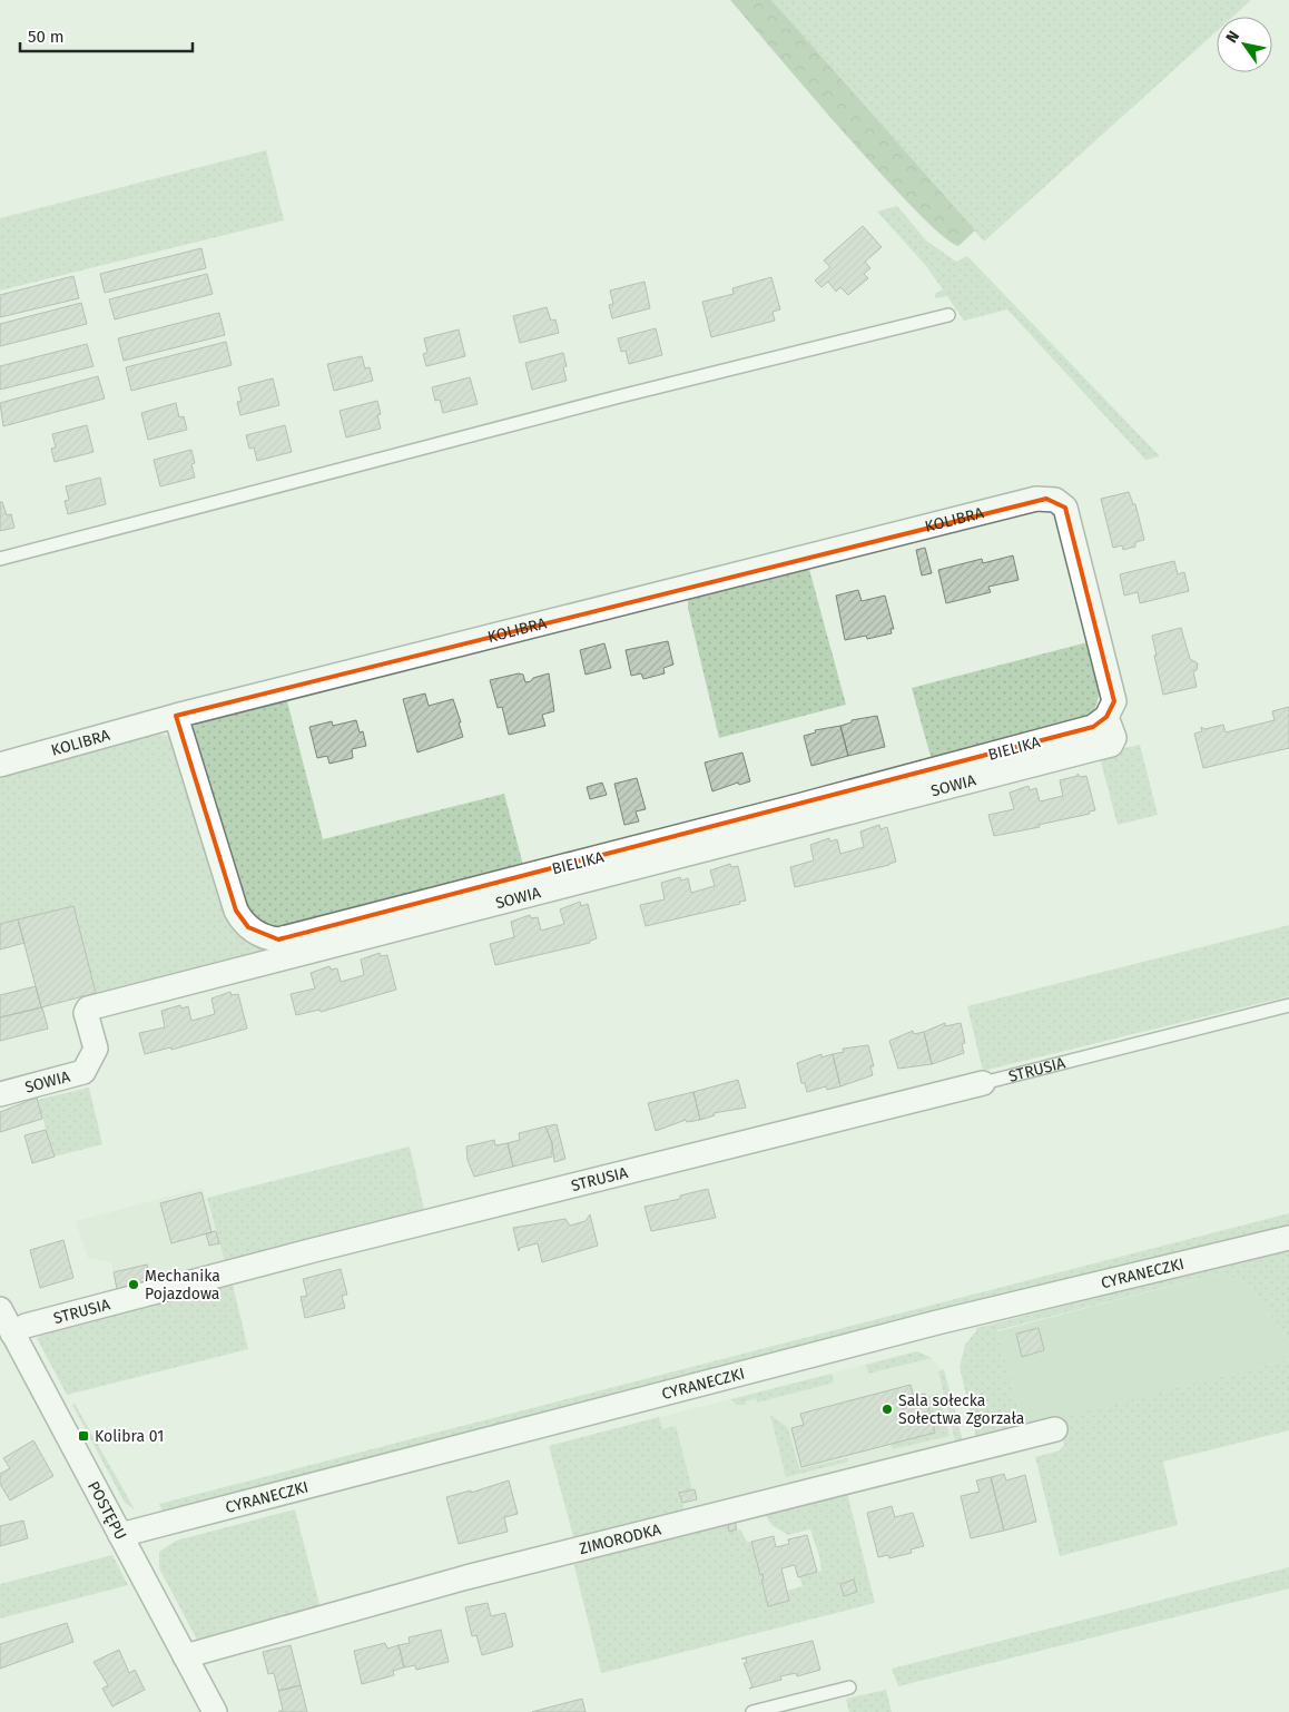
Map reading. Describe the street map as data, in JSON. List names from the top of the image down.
{
  "streets": {
    "street": [
      "KOLIBRA",
      "BIELIKA",
      "SOWIA",
      "STRUSIA",
      "CYRANECZKI",
      "POSTĘPU",
      "ZIMORODKA"
    ]
  },
  "crossings": [
    ["KOLIBRA", "BIELIKA"],
    ["KOLIBRA", "SOWIA"],
    ["BIELIKA", "SOWIA"],
    ["STRUSIA", "POSTĘPU"],
    ["CYRANECZKI", "POSTĘPU"],
    ["POSTĘPU", "ZIMORODKA"]
  ],
  "places": {
    "other": ["Mechanika Pojazdowa", "Sala sołecka Sołectwa Zgorzała"],
    "transit": ["Kolibra 01"]
  },
  "scale_bar": "50 m",
  "north": "top left"
}
